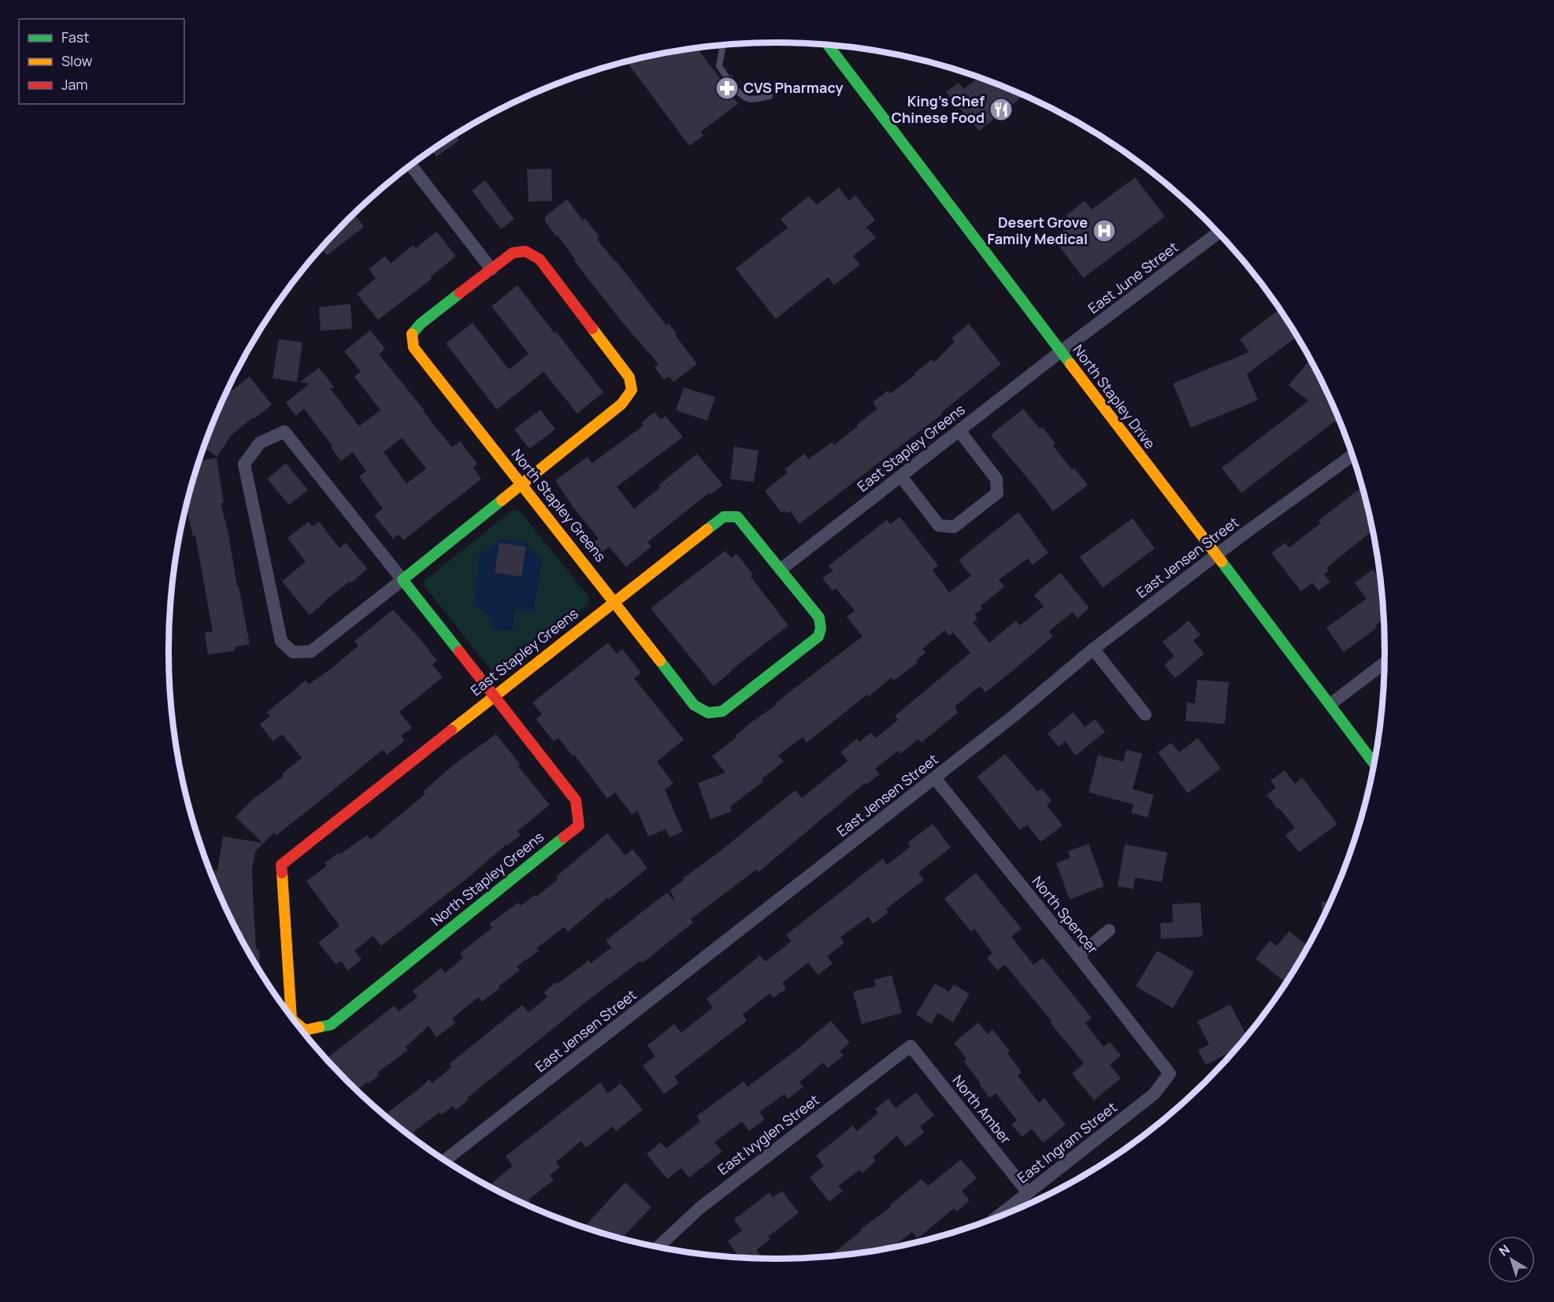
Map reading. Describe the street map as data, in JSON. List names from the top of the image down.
{
  "streets": {
    "street": [
      "East June Street",
      "North Stapley Drive",
      "East Stapley Greens",
      "North Stapley Greens",
      "East Jensen Street",
      "North Spencer",
      "North Amber",
      "East Ivyglen Street",
      "East Ingram Street"
    ]
  },
  "crossings": [
    ["East June Street", "North Stapley Drive"],
    ["East June Street", "East Stapley Greens"],
    ["North Stapley Drive", "East Stapley Greens"],
    ["North Stapley Drive", "East Jensen Street"],
    ["East Stapley Greens", "North Stapley Greens"],
    ["East Jensen Street", "North Spencer"],
    ["North Spencer", "East Ingram Street"],
    ["North Amber", "East Ivyglen Street"],
    ["North Amber", "East Ingram Street"]
  ],
  "places": {
    "pharmacy": ["CVS Pharmacy"],
    "restaurant": ["King's Chef Chinese Food"],
    "hospital": ["Desert Grove Family Medical"]
  },
  "legend": ["Fast", "Slow", "Jam"],
  "north": "top left"
}
